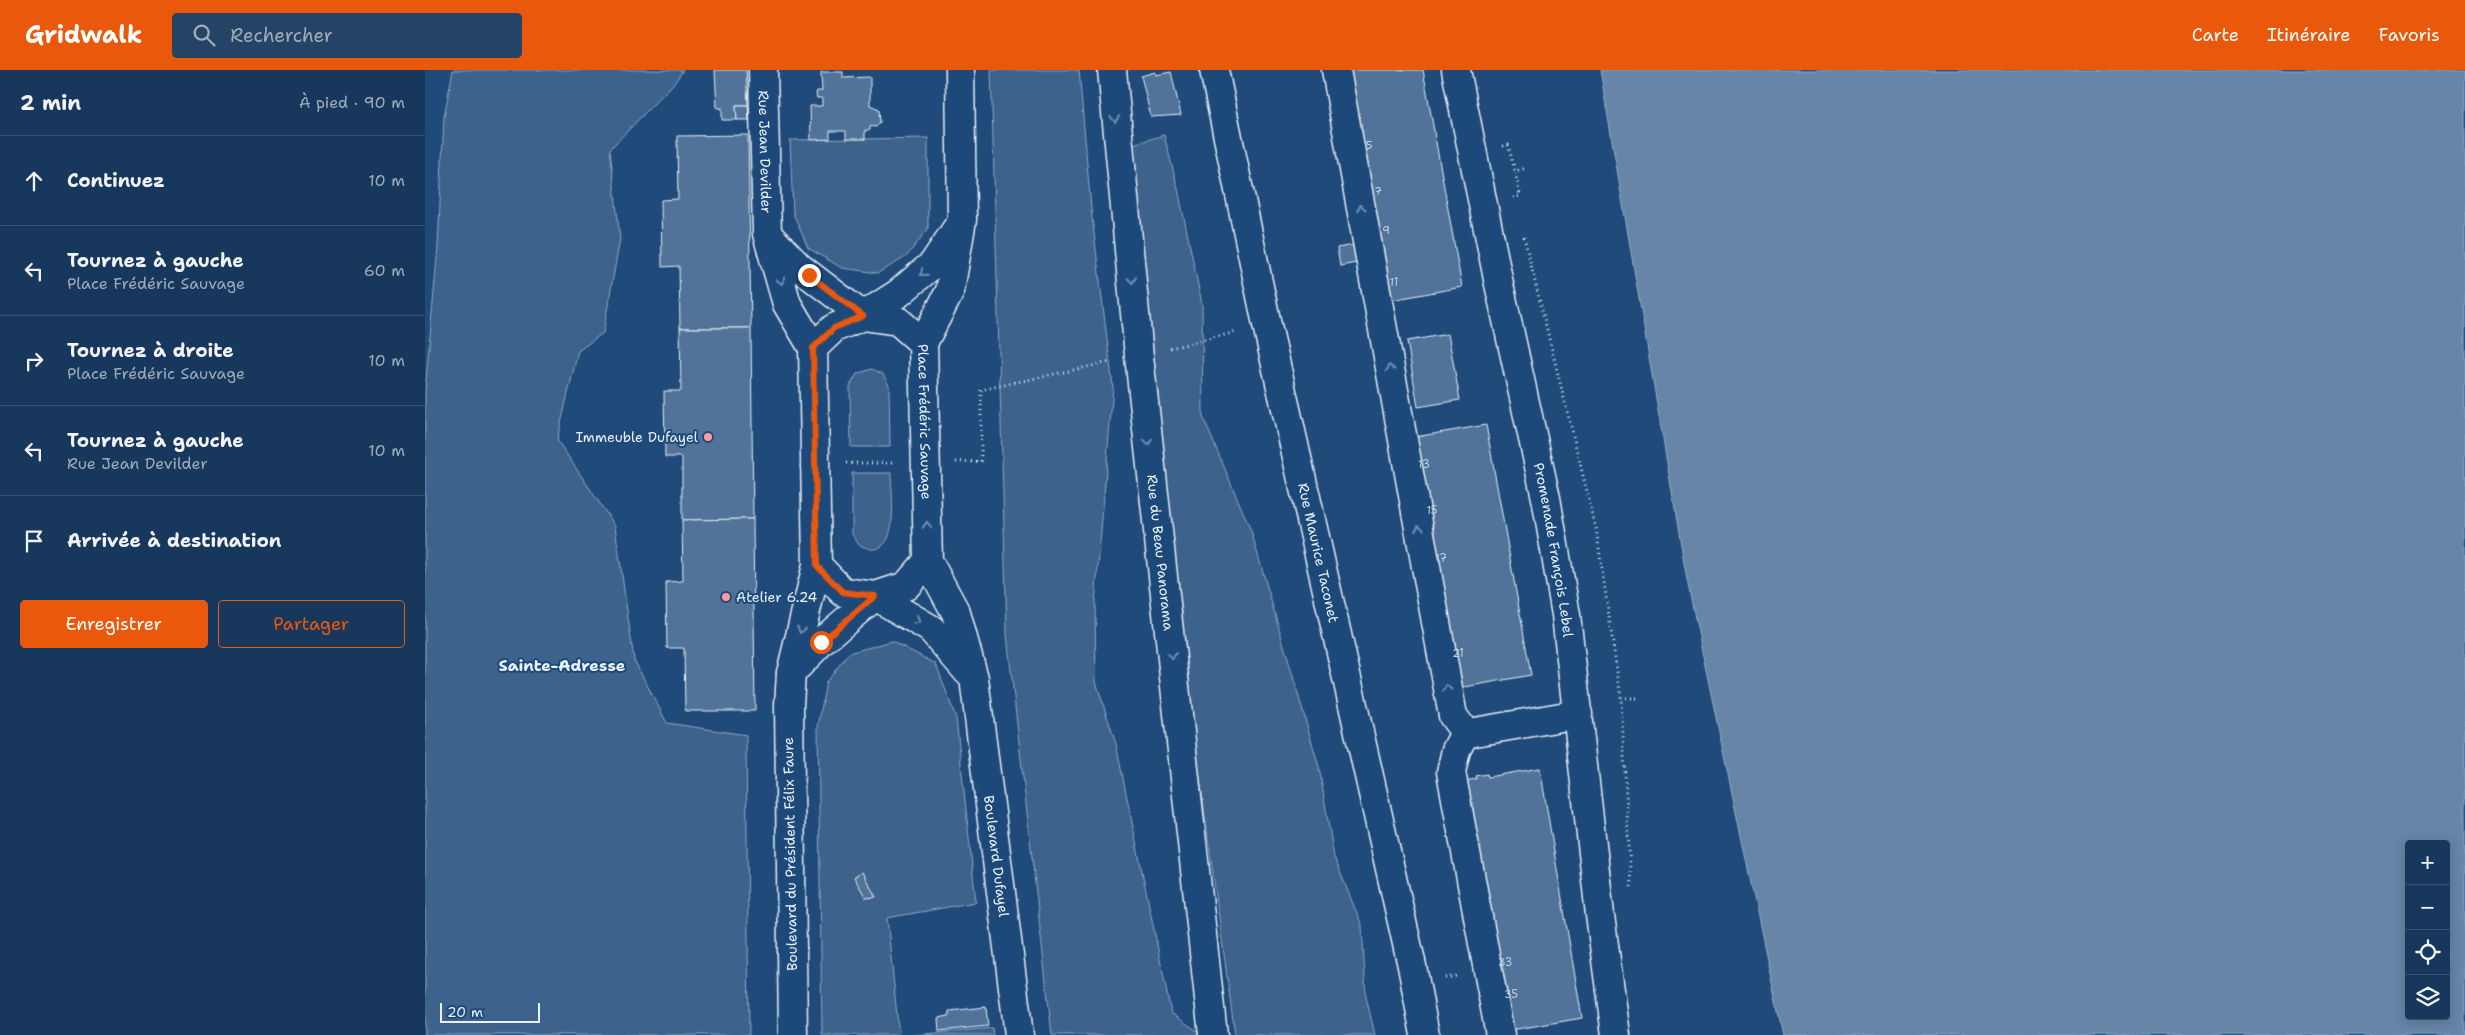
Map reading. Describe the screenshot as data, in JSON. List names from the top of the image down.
{
  "streets": {
    "street": [
      "Rue Jean Devilder",
      "Place Frédéric Sauvage",
      "Promenade François Lebel",
      "Rue du Beau Panorama",
      "Rue Maurice Taconet",
      "Boulevard du Président Félix Faure",
      "Boulevard Dufayel"
    ]
  },
  "crossings": [
    ["Rue Jean Devilder", "Place Frédéric Sauvage"],
    ["Place Frédéric Sauvage", "Boulevard Dufayel"]
  ],
  "districts": ["Sainte-Adresse"],
  "places": ["Immeuble Dufayel", "Atelier 6.24"],
  "house_numbers": [
    "5",
    "7",
    "9",
    "11",
    "13",
    "15",
    "17",
    "21",
    "33",
    "35"
  ],
  "scale_bar": "20 m",
  "page": {
    "header": "Gridwalk",
    "search": "Rechercher",
    "nav": ["Carte", "Itinéraire", "Favoris"],
    "heading": ["2 min", "À pied · 90 m"],
    "list": [
      ["Continuez", "10 m"],
      ["Tournez à gauche", "Place Frédéric Sauvage", "60 m"],
      ["Tournez à droite", "Place Frédéric Sauvage", "10 m"],
      ["Tournez à gauche", "Rue Jean Devilder", "10 m"],
      "Arrivée à destination"
    ],
    "buttons": ["Enregistrer", "Partager"],
    "map_buttons": ["+", "−"],
    "scale": "20 m"
  }
}
